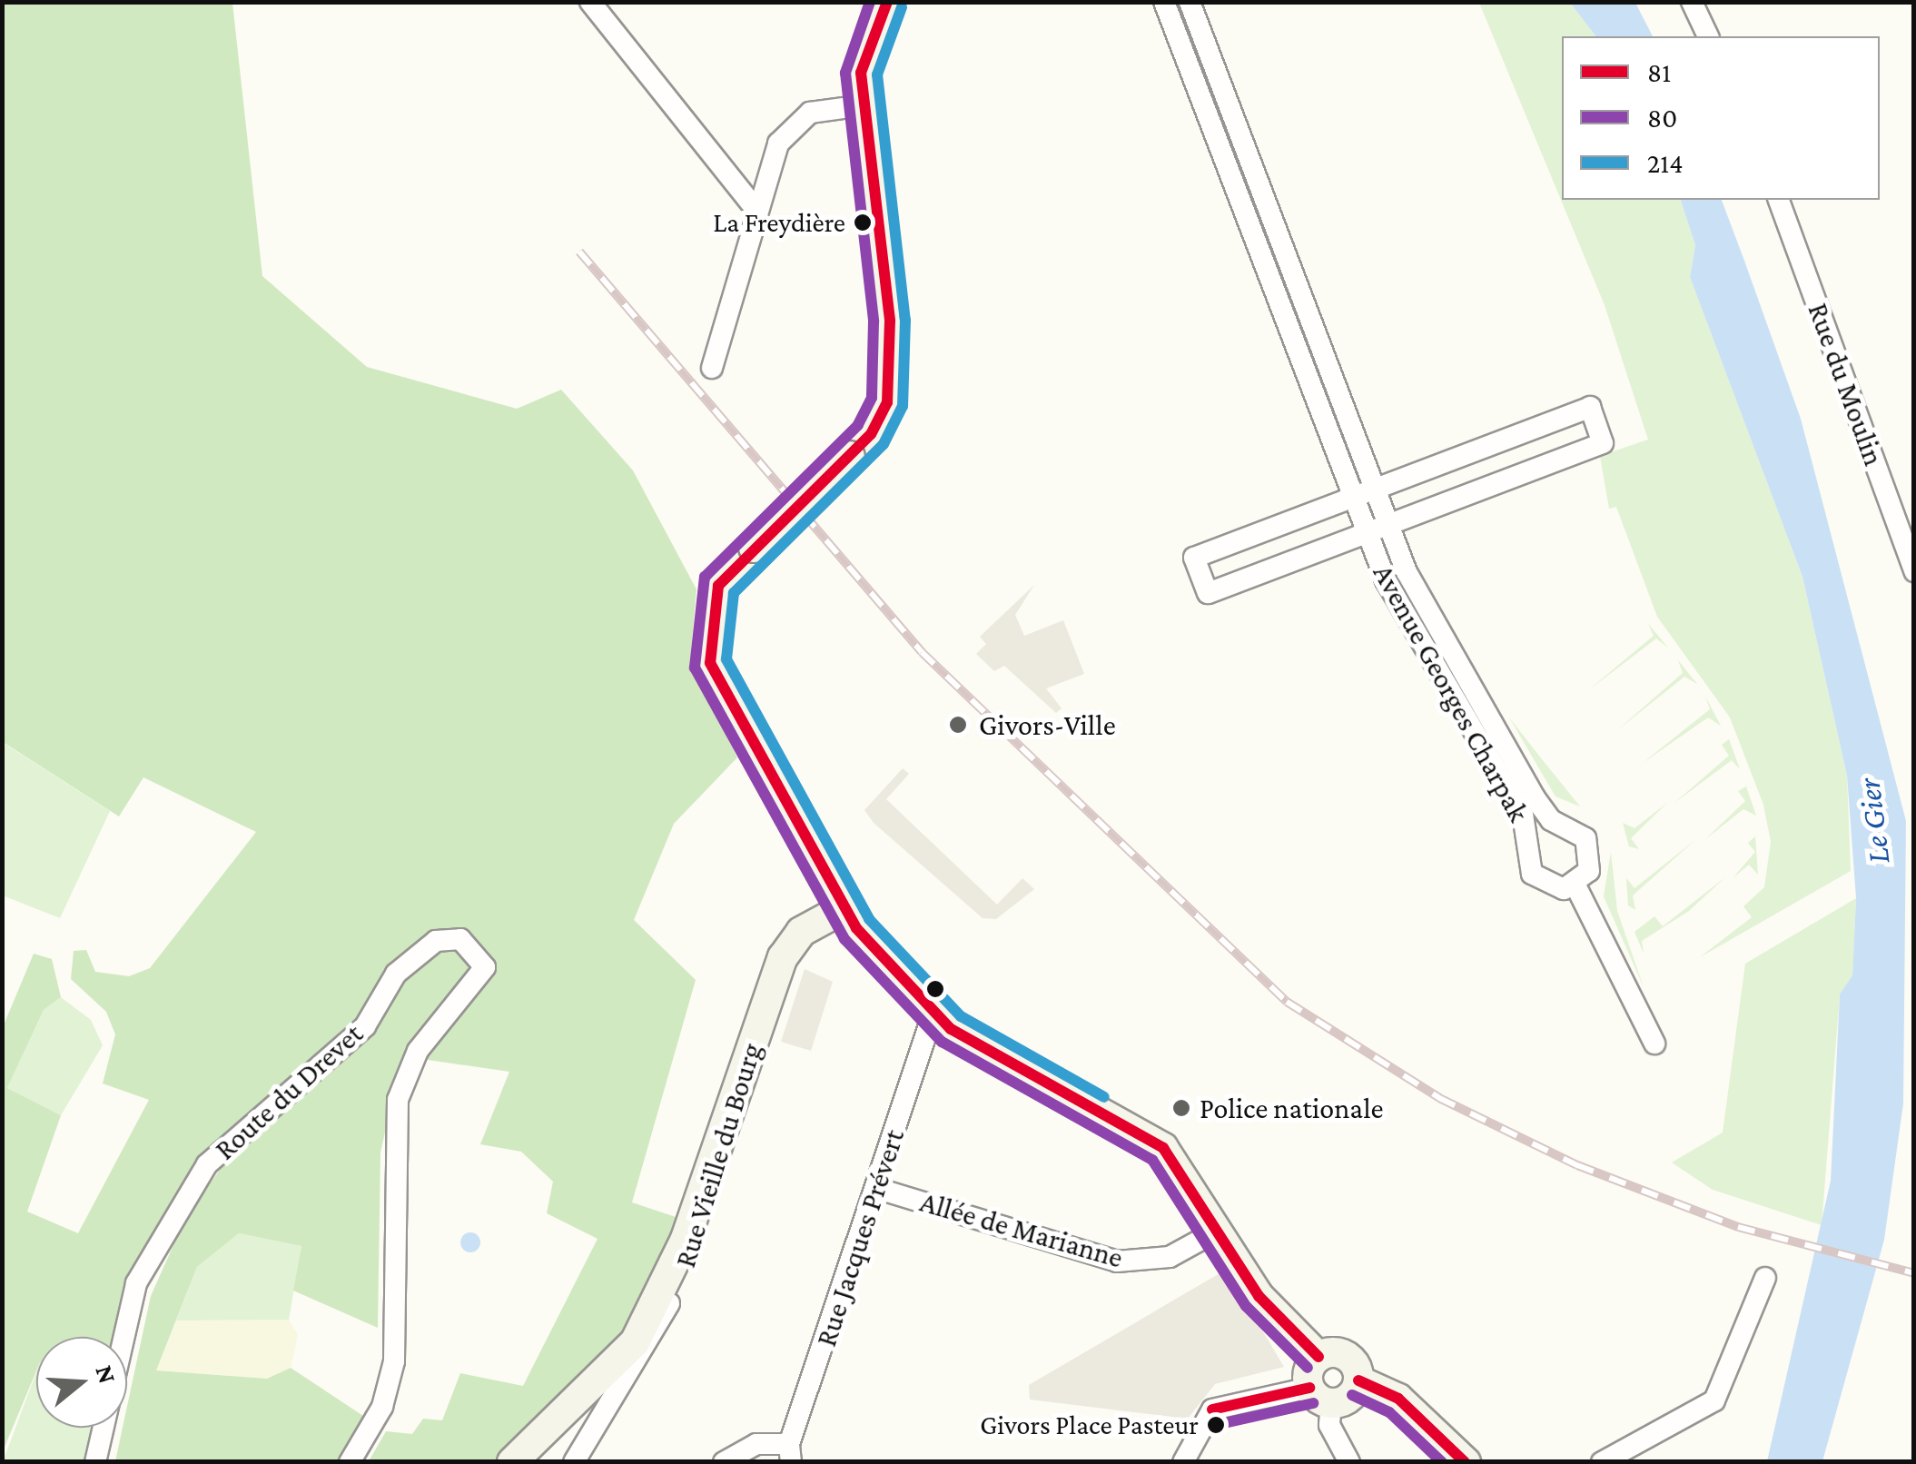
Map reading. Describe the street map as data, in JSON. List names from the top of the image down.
{
  "streets": {
    "main road": ["Rue Vieille du Bourg"],
    "street": [
      "Rue du Moulin",
      "Avenue Georges Charpak",
      "Route du Drevet",
      "Allée de Marianne",
      "Rue Jacques Prévert"
    ]
  },
  "crossings": [
    ["Allée de Marianne", "Rue Jacques Prévert"]
  ],
  "water": ["Le Gier"],
  "places": [
    "La Freydière",
    "Givors-Ville",
    "Police nationale",
    "Givors Place Pasteur"
  ],
  "lines": ["transit line 81", "transit line 80", "transit line 214"],
  "legend": ["81", "80", "214"],
  "north": "right"
}
